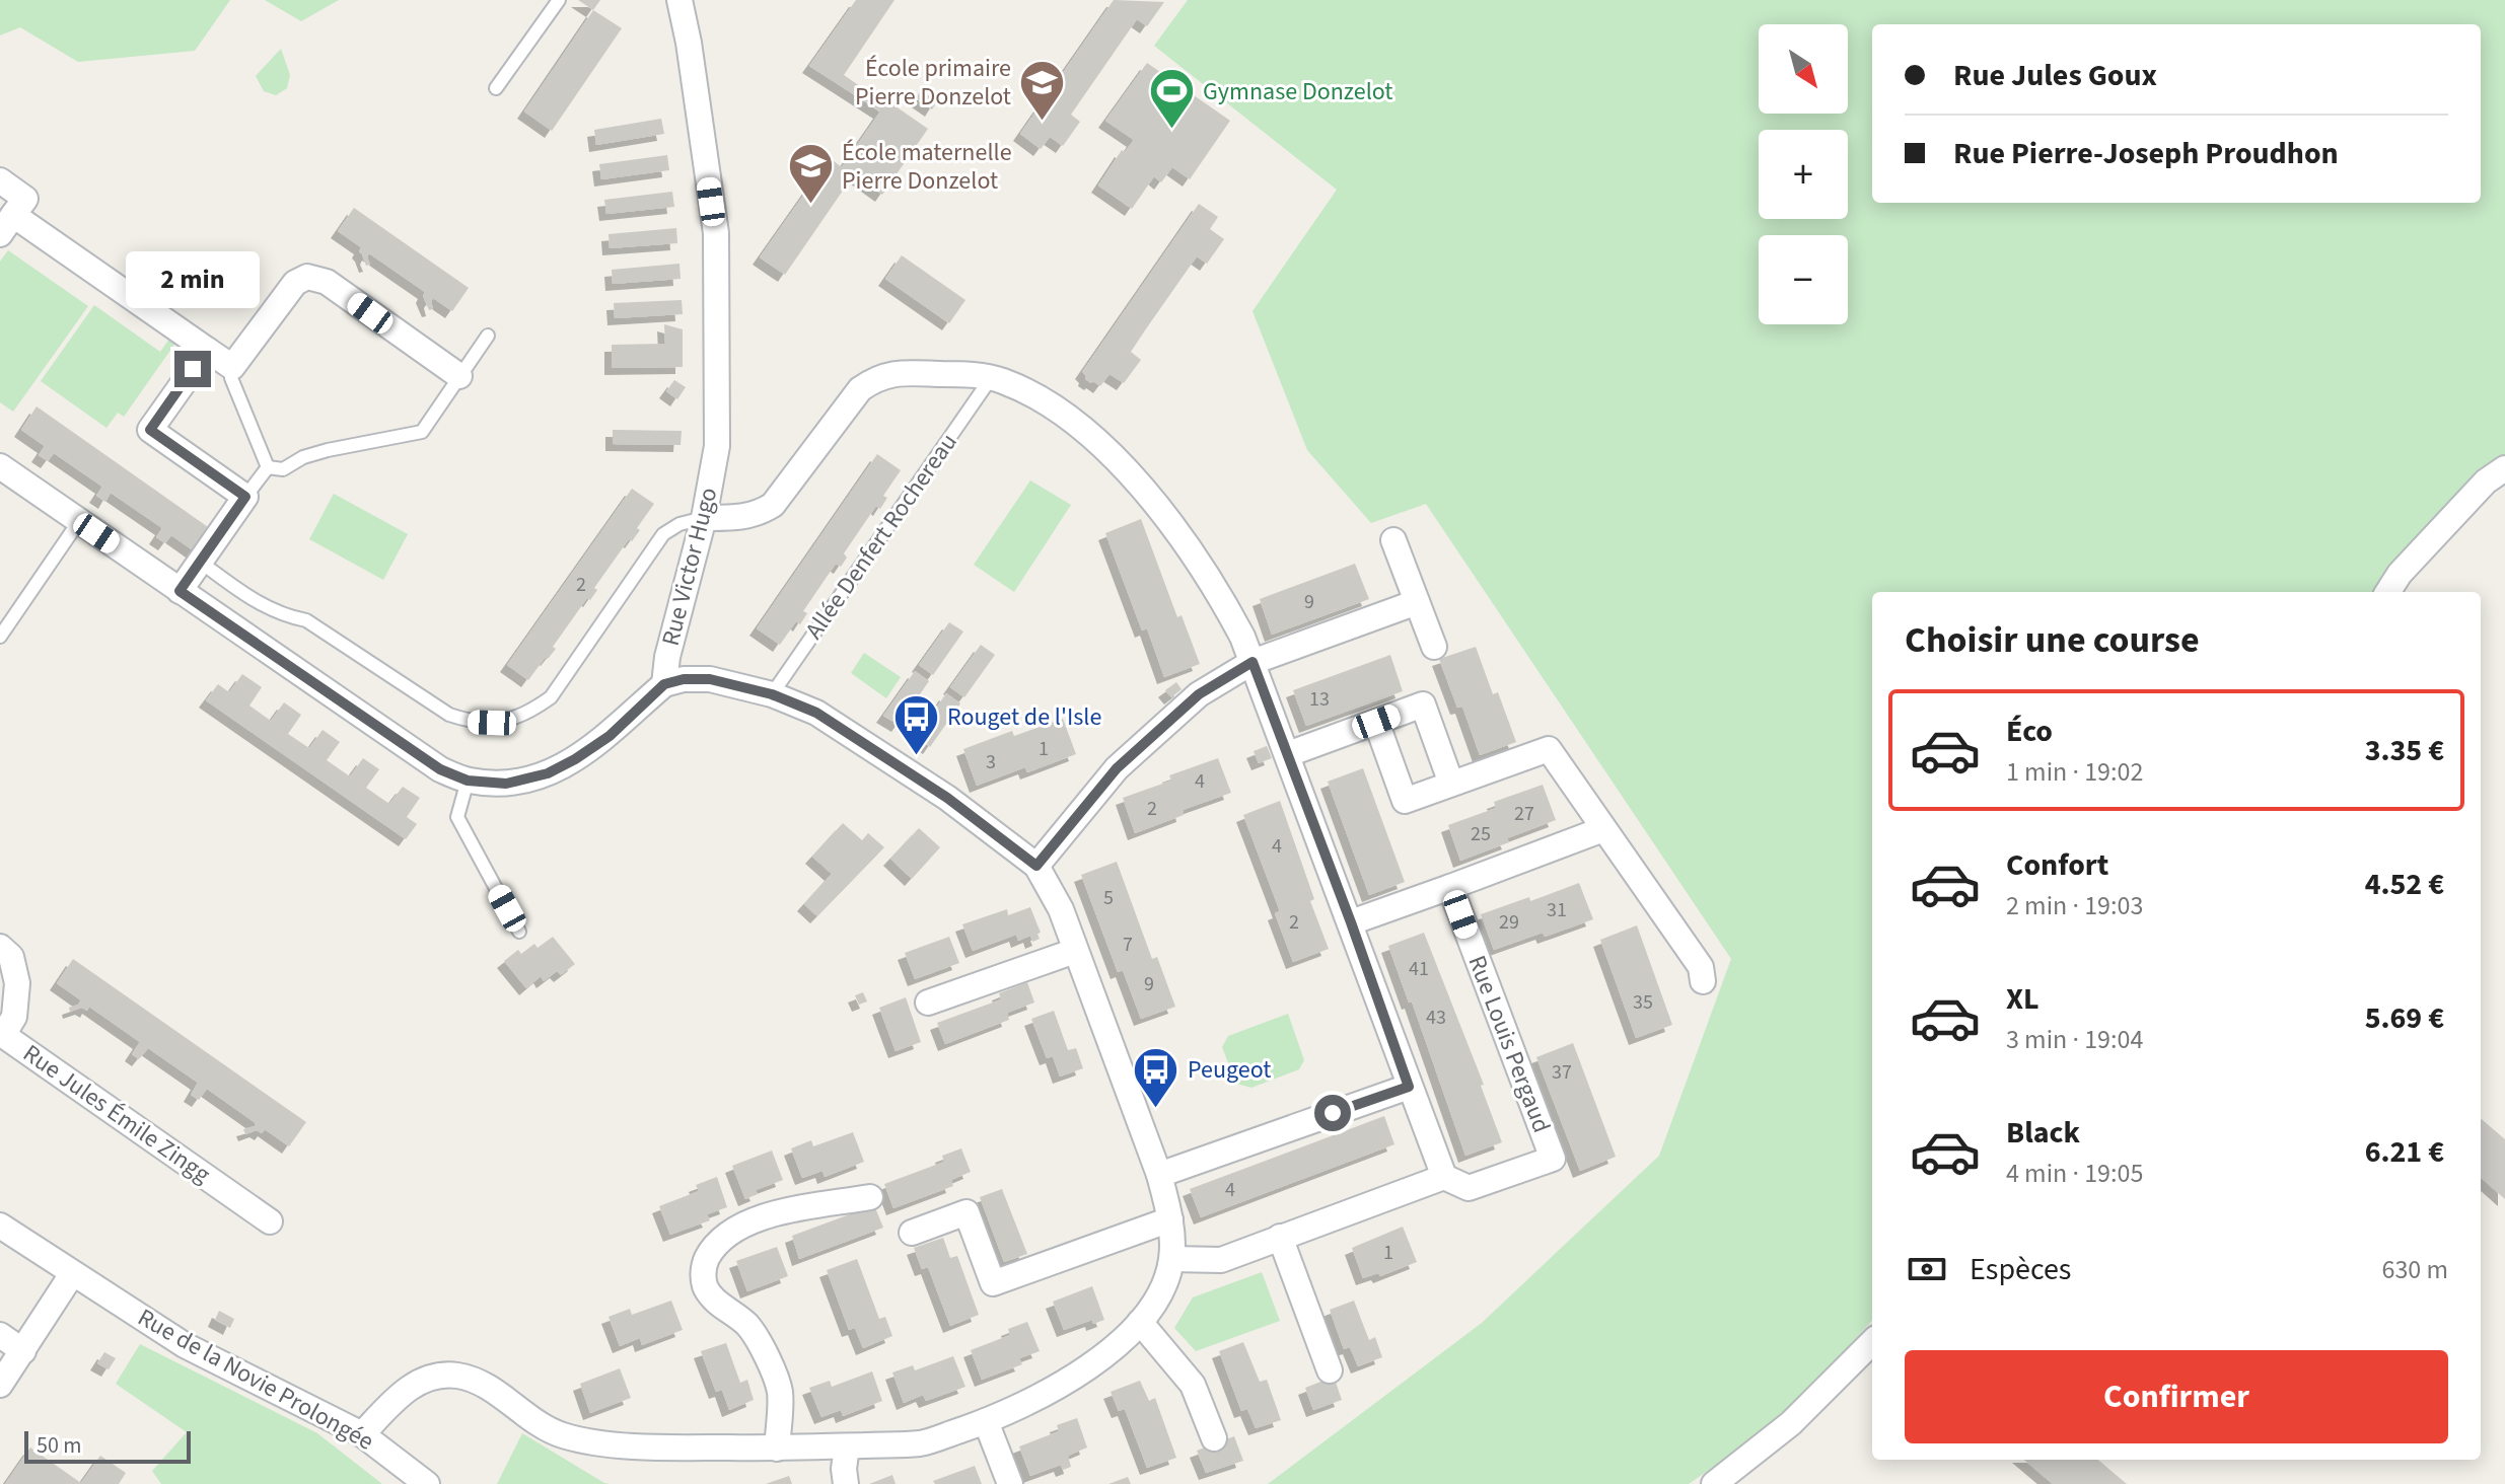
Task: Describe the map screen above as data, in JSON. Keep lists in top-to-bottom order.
{
  "streets": {
    "street": [
      "Rue Victor Hugo",
      "Rue Louis Pergaud",
      "Rue Jules Émile Zingg",
      "Rue de la Novie Prolongée"
    ],
    "lane": ["Allée Denfert Rochereau"]
  },
  "places": {
    "school or university": ["École primaire Pierre Donzelot", "École maternelle Pierre Donzelot"],
    "sports": ["Gymnase Donzelot"],
    "bus stop": ["Rouget de l'Isle", "Peugeot"]
  },
  "house_numbers": [
    "2",
    "9",
    "13",
    "1",
    "3",
    "4",
    "2",
    "27",
    "25",
    "4",
    "5",
    "31",
    "2",
    "29",
    "7",
    "41",
    "9",
    "35",
    "43",
    "37",
    "4",
    "1"
  ],
  "scale_bar": "50 m",
  "north": "bottom right",
  "page": {
    "map_buttons": ["+", "−"],
    "banner": ["Rue Jules Goux", "Rue Pierre-Joseph Proudhon"],
    "bubble": "2 min",
    "heading": "Choisir une course",
    "list": [
      {
        "name": "Éco",
        "note": "1 min · 19:02",
        "value": "3.35 €"
      },
      {
        "name": "Confort",
        "note": "2 min · 19:03",
        "value": "4.52 €"
      },
      {
        "name": "XL",
        "note": "3 min · 19:04",
        "value": "5.69 €"
      },
      {
        "name": "Black",
        "note": "4 min · 19:05",
        "value": "6.21 €"
      }
    ],
    "pay": ["Espèces", "630 m"],
    "buttons": "Confirmer",
    "scale": "50 m"
  }
}
